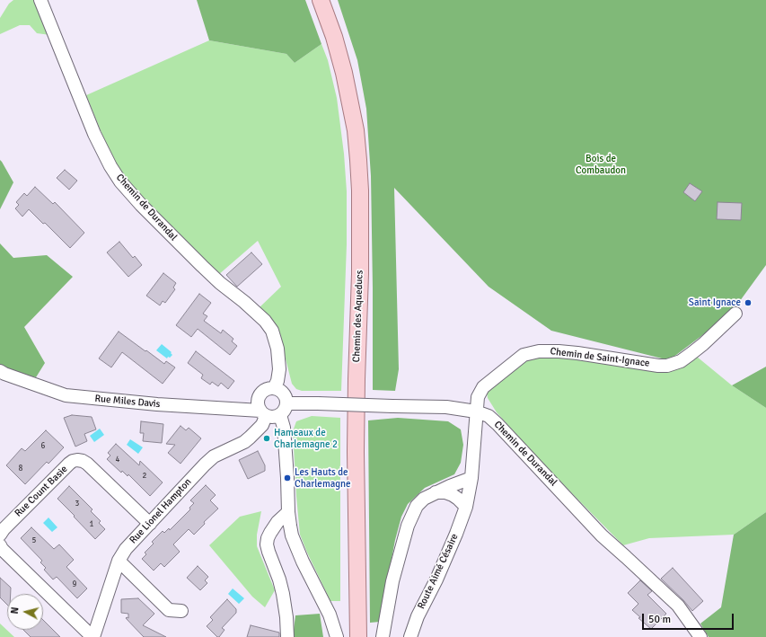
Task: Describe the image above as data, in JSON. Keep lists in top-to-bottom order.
{
  "streets": {
    "main road": ["Chemin des Aqueducs"],
    "street": [
      "Chemin de Durandal",
      "Chemin de Saint-Ignace",
      "Rue Miles Davis",
      "Rue Count Basie",
      "Rue Lionel Hampton",
      "Route Aimé Césaire"
    ]
  },
  "crossings": [
    ["Chemin de Durandal", "Chemin de Saint-Ignace"],
    ["Chemin de Durandal", "Rue Miles Davis"],
    ["Chemin de Durandal", "Rue Lionel Hampton"],
    ["Chemin de Saint-Ignace", "Route Aimé Césaire"],
    ["Rue Miles Davis", "Rue Lionel Hampton"],
    ["Rue Count Basie", "Rue Lionel Hampton"]
  ],
  "parks": ["Bois de Combaudon"],
  "places": ["Saint Ignace", "Hameaux de Charlemagne 2", "Les Hauts de Charlemagne"],
  "house_numbers": [
    "6",
    "4",
    "8",
    "2",
    "3",
    "1",
    "5",
    "9"
  ],
  "scale_bar": "50 m",
  "north": "left"
}
